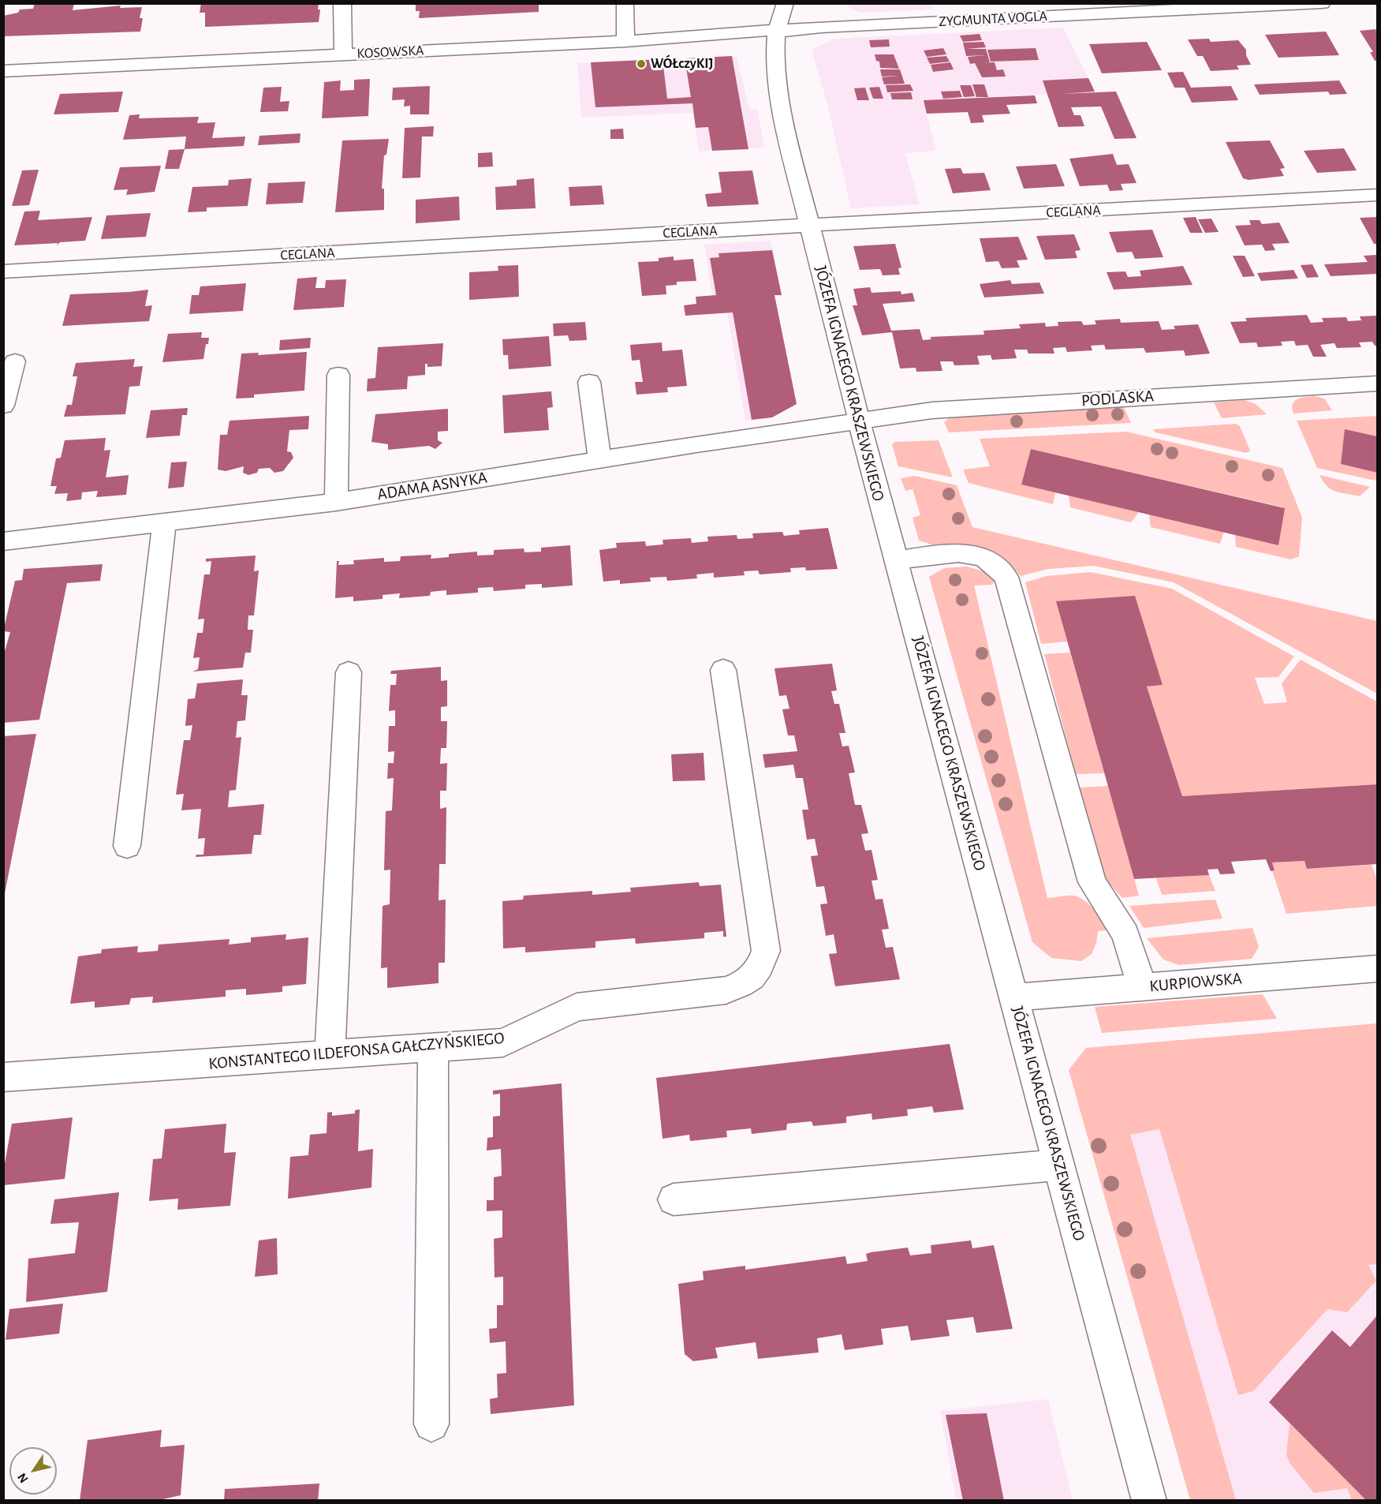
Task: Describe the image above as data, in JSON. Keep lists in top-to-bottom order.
{
  "streets": {
    "street": [
      "ZYGMUNTA VOGLA",
      "KOSOWSKA",
      "CEGLANA",
      "JÓZEFA IGNACEGO KRASZEWSKIEGO",
      "PODLASKA",
      "ADAMA ASNYKA",
      "KURPIOWSKA",
      "KONSTANTEGO ILDEFONSA GAŁCZYŃSKIEGO"
    ]
  },
  "crossings": [
    ["ZYGMUNTA VOGLA", "KOSOWSKA"],
    ["ZYGMUNTA VOGLA", "JÓZEFA IGNACEGO KRASZEWSKIEGO"],
    ["KOSOWSKA", "JÓZEFA IGNACEGO KRASZEWSKIEGO"],
    ["CEGLANA", "JÓZEFA IGNACEGO KRASZEWSKIEGO"],
    ["JÓZEFA IGNACEGO KRASZEWSKIEGO", "PODLASKA"],
    ["JÓZEFA IGNACEGO KRASZEWSKIEGO", "ADAMA ASNYKA"],
    ["JÓZEFA IGNACEGO KRASZEWSKIEGO", "KURPIOWSKA"],
    ["PODLASKA", "ADAMA ASNYKA"]
  ],
  "places": ["WÓŁczyKIJ"],
  "north": "bottom left"
}
